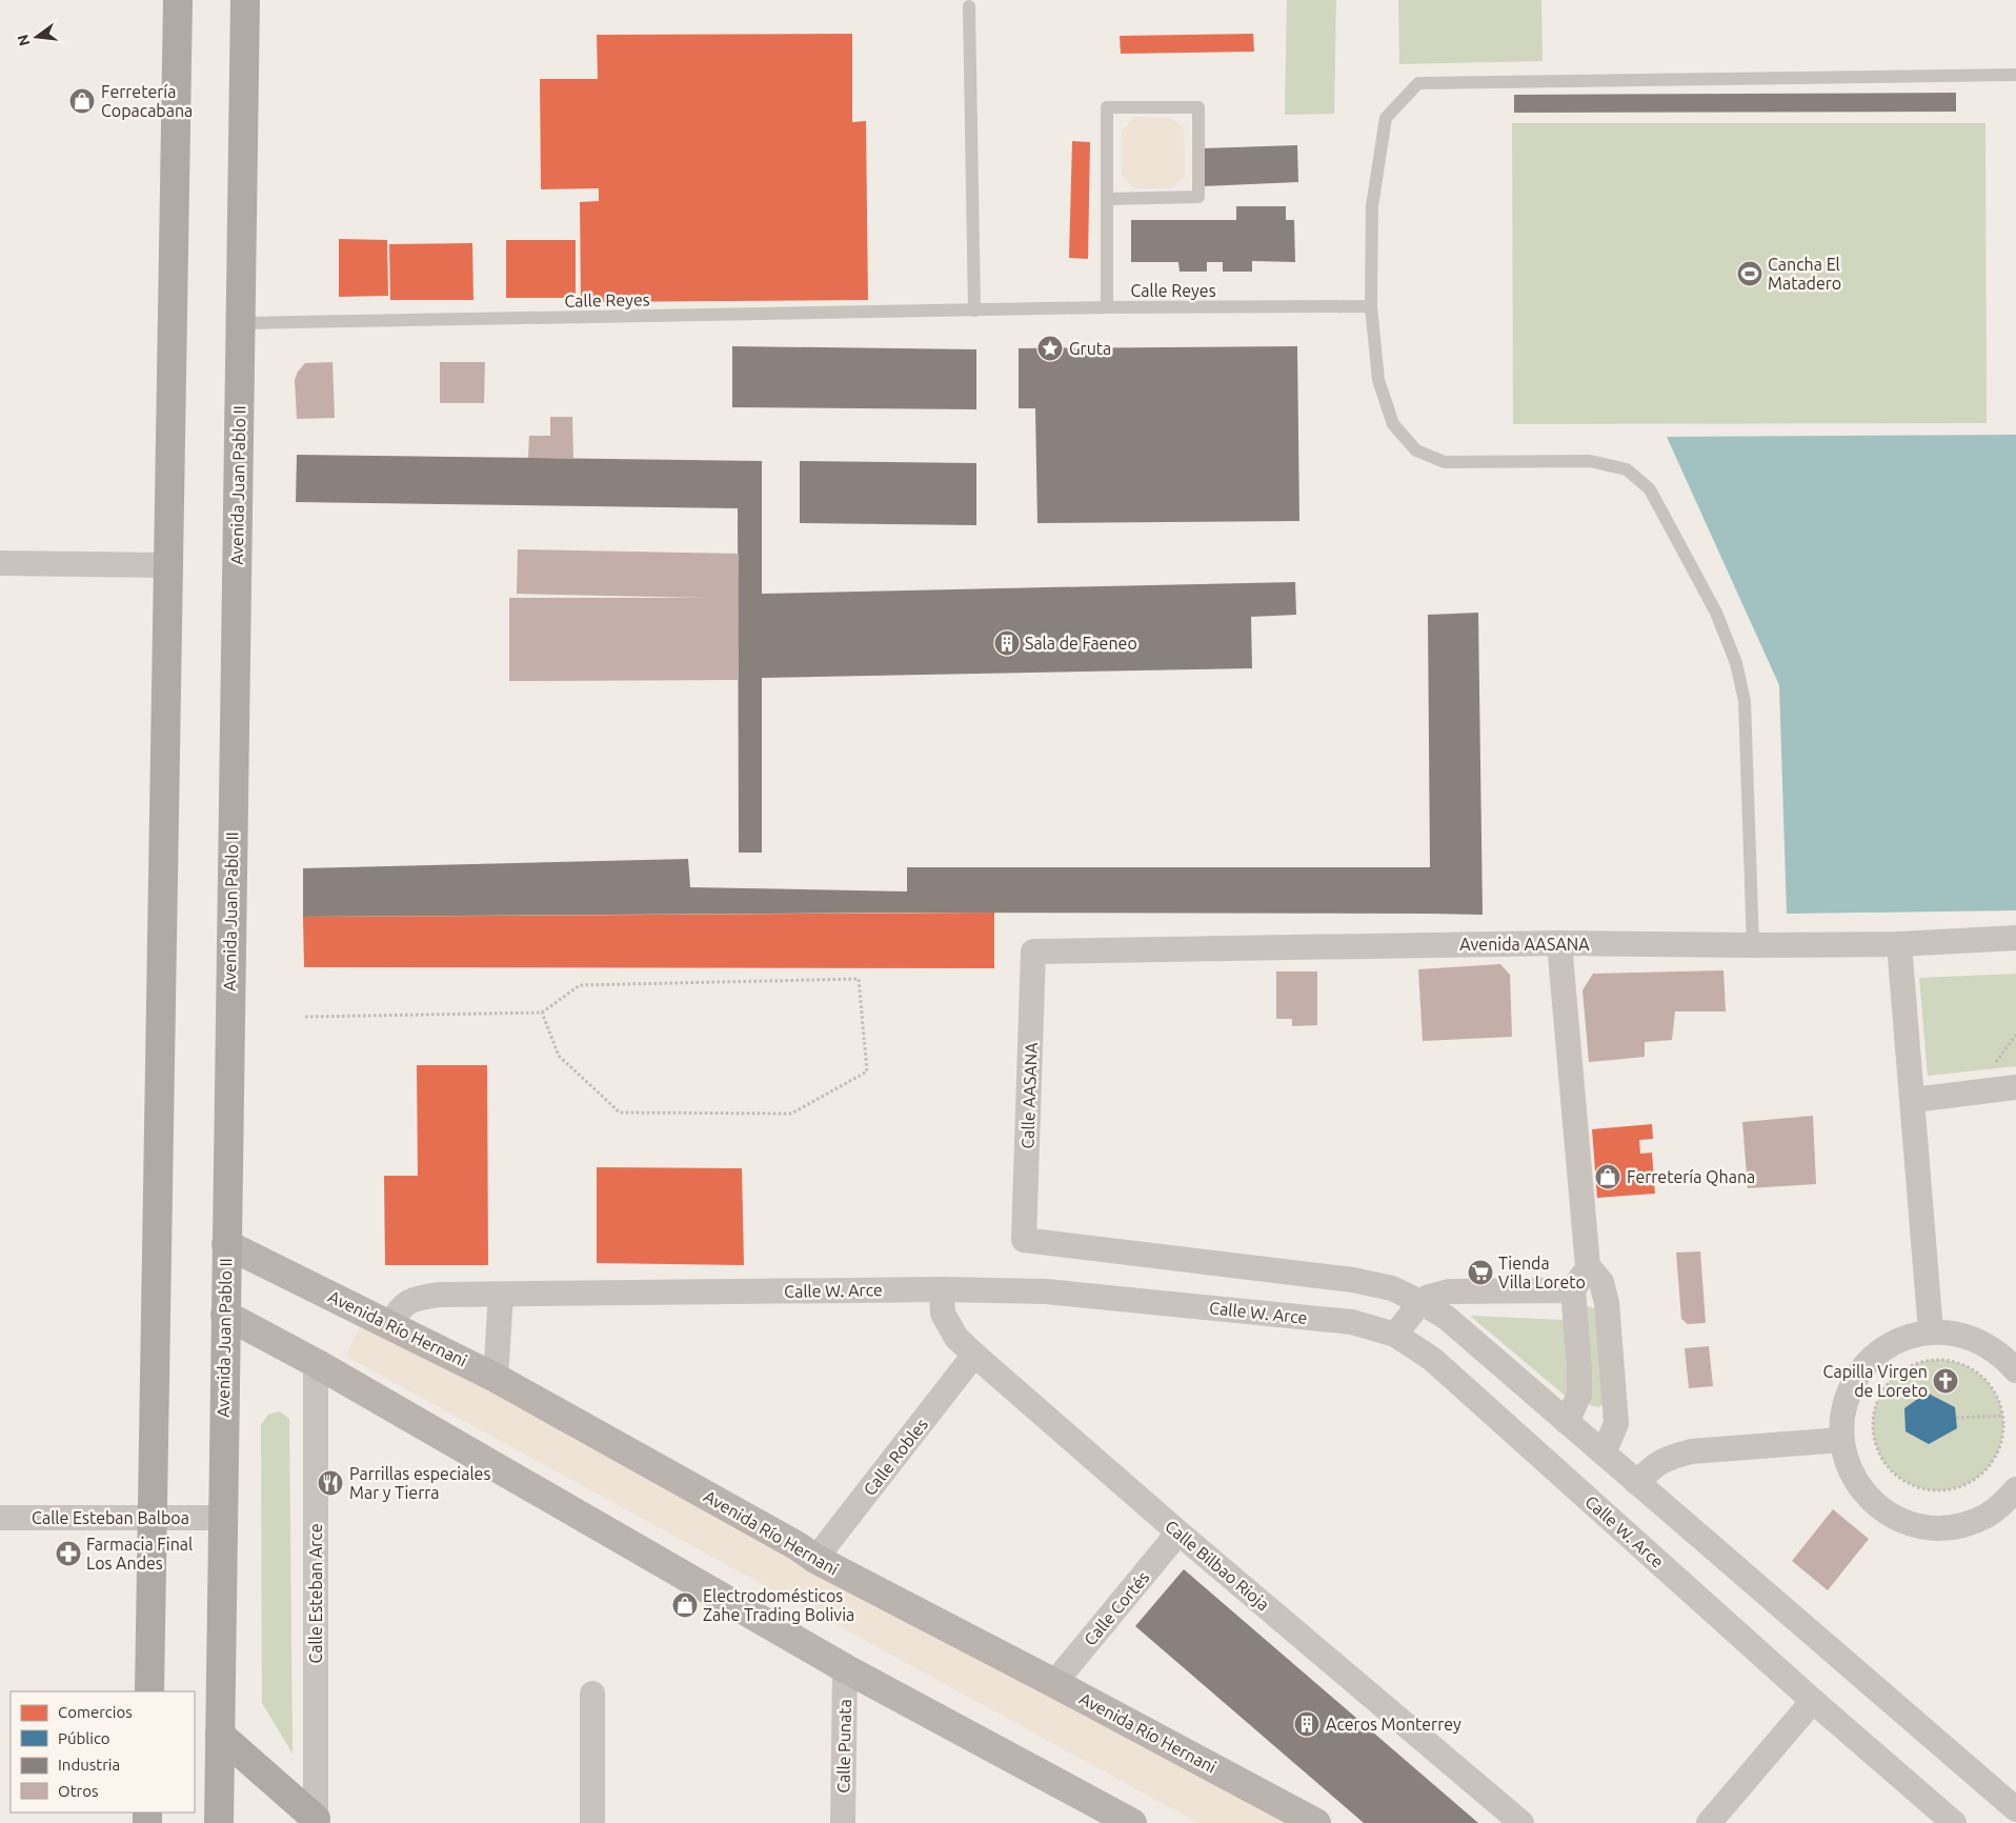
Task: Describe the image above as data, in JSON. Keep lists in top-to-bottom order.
{
  "streets": {
    "highway": ["Avenida Juan Pablo II"],
    "street": [
      "Avenida AASANA",
      "Calle AASANA",
      "Calle W. Arce",
      "Avenida Río Hernani",
      "Calle Robles",
      "Calle Esteban Balboa",
      "Calle Bilbao Rioja",
      "Calle Esteban Arce",
      "Calle Cortés",
      "Calle Punata"
    ],
    "lane": ["Calle Reyes"]
  },
  "crossings": [
    ["Calle Reyes", "Avenida Juan Pablo II"],
    ["Avenida Juan Pablo II", "Avenida Río Hernani"],
    ["Avenida Juan Pablo II", "Calle Esteban Balboa"],
    ["Avenida AASANA", "Calle AASANA"],
    ["Calle W. Arce", "Avenida Río Hernani"],
    ["Calle W. Arce", "Calle Bilbao Rioja"],
    ["Avenida Río Hernani", "Calle Robles"],
    ["Avenida Río Hernani", "Calle Cortés"],
    ["Calle Robles", "Calle Bilbao Rioja"],
    ["Calle Bilbao Rioja", "Calle Cortés"]
  ],
  "places": {
    "shop": ["Ferretería Copacabana", "Ferretería Qhana", "Electrodomésticos Zahe Trading Bolivia"],
    "sports": ["Cancha El Matadero"],
    "place": ["Gruta"],
    "building": ["Sala de Faeneo", "Aceros Monterrey"],
    "supermarket": ["Tienda Villa Loreto"],
    "church": ["Capilla Virgen de Loreto"],
    "restaurant": ["Parrillas especiales Mar y Tierra"],
    "pharmacy": ["Farmacia Final Los Andes"]
  },
  "legend": [
    "Comercios",
    "Público",
    "Industria",
    "Otros"
  ],
  "north": "left"
}
